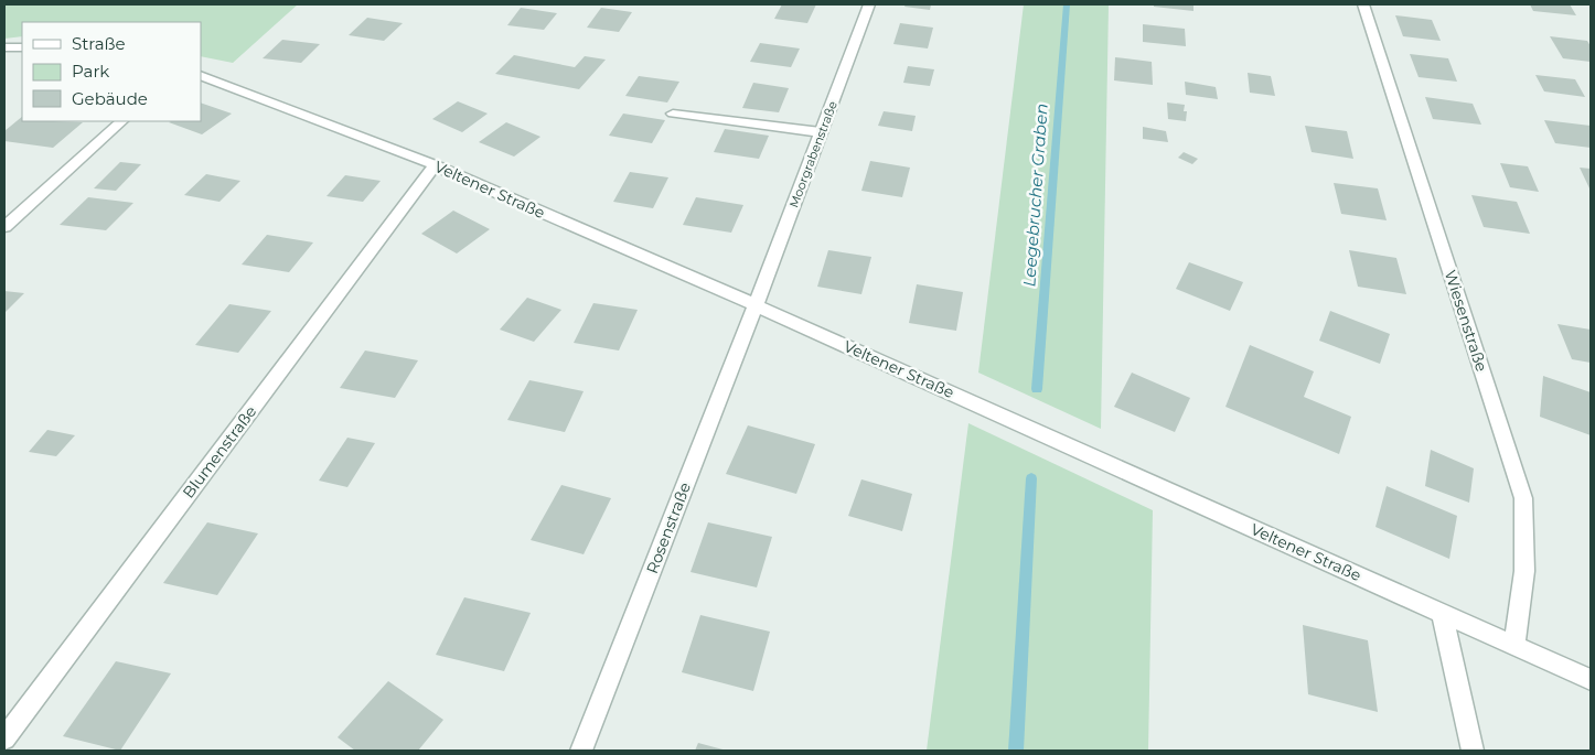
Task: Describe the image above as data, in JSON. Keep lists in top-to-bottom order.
{
  "streets": {
    "street": [
      "Moorgrabenstraße",
      "Veltener Straße",
      "Wiesenstraße",
      "Blumenstraße",
      "Rosenstraße"
    ]
  },
  "crossings": [
    ["Moorgrabenstraße", "Veltener Straße"],
    ["Moorgrabenstraße", "Rosenstraße"],
    ["Veltener Straße", "Wiesenstraße"],
    ["Veltener Straße", "Blumenstraße"],
    ["Veltener Straße", "Rosenstraße"]
  ],
  "water": ["Leegebrucher Graben"],
  "legend": ["Straße", "Park", "Gebäude"]
}
